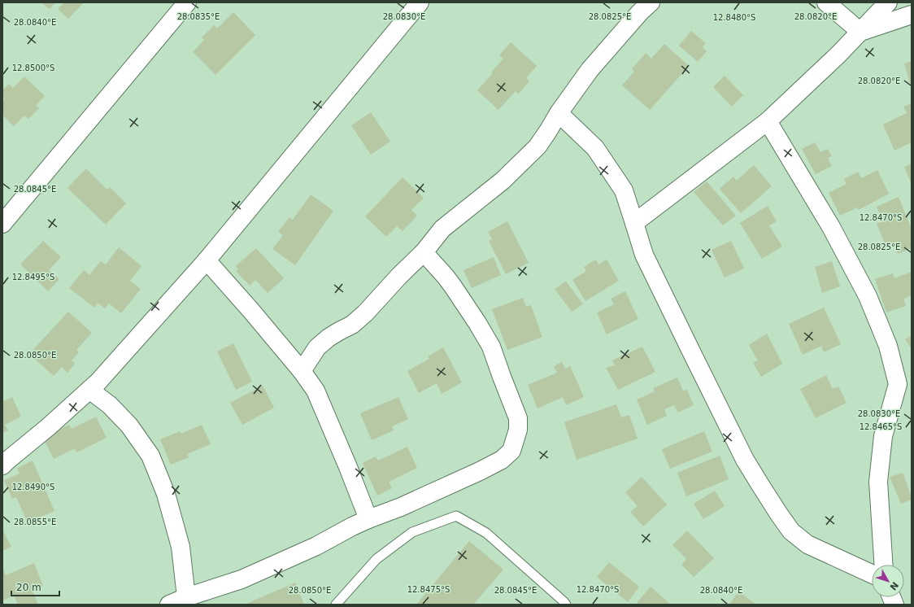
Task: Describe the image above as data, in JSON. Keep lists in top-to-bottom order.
{
  "scale_bar": "20 m",
  "north": "bottom right",
  "coordinates": [
    "28.0835°E",
    "28.0830°E",
    "28.0825°E",
    "28.0820°E",
    "12.8480°S",
    "28.0840°E",
    "12.8500°S",
    "28.0845°E",
    "12.8470°S",
    "12.8495°S",
    "28.0850°E",
    "12.8465°S",
    "12.8490°S",
    "28.0855°E",
    "12.8475°S"
  ]
}
